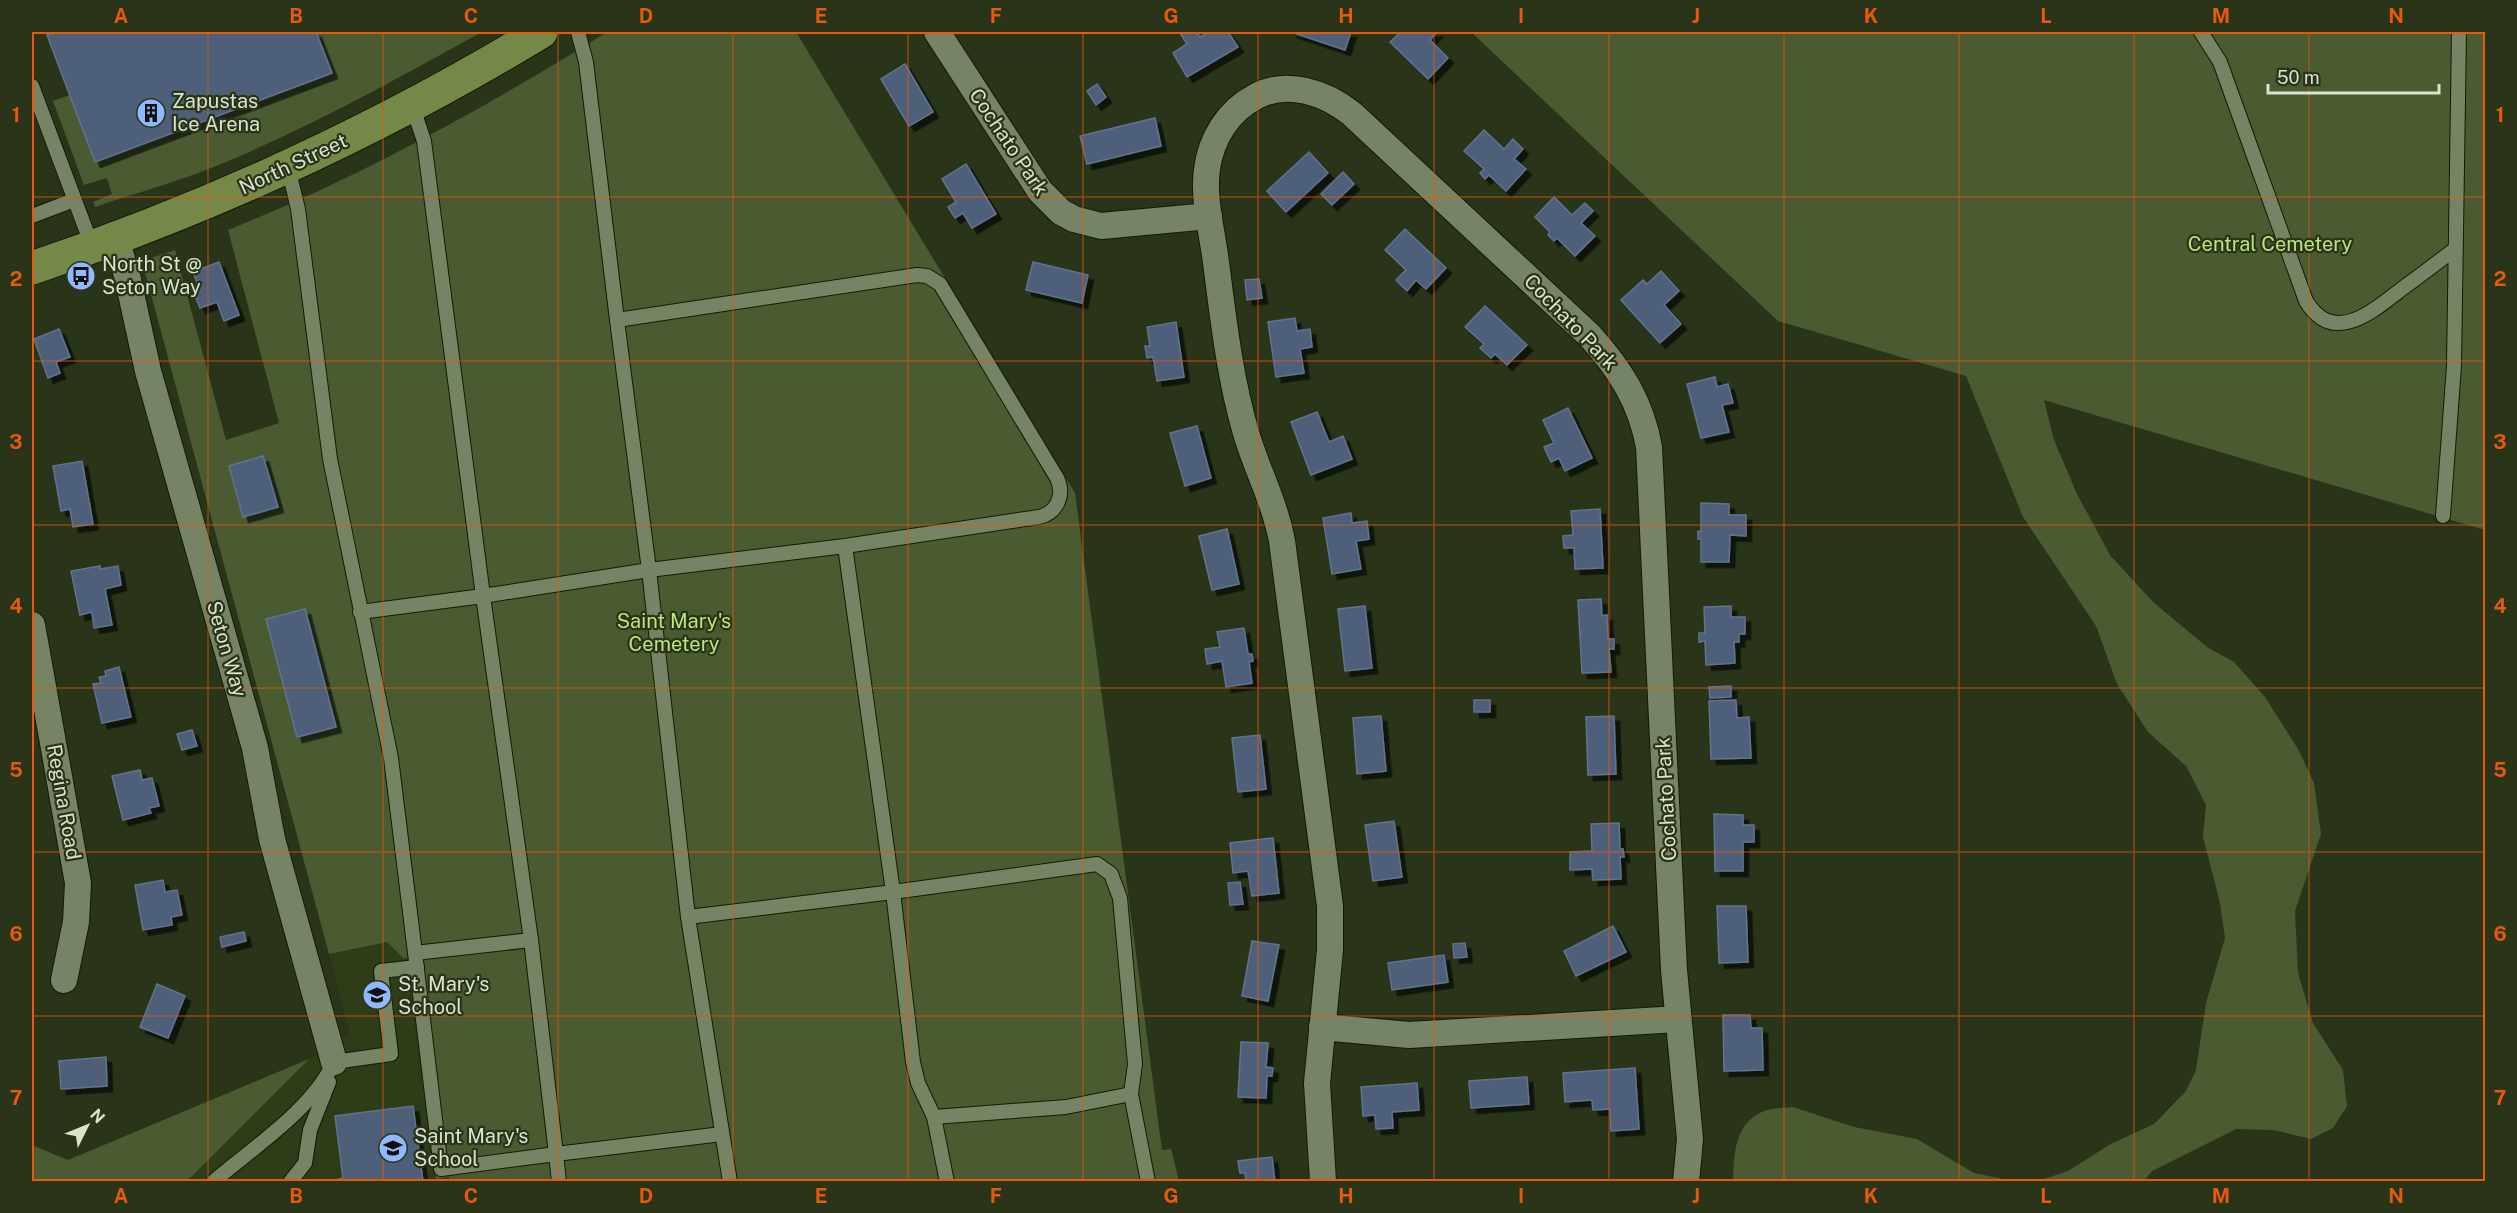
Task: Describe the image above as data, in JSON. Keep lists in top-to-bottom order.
{
  "streets": {
    "main road": ["North Street"],
    "street": ["Cochato Park", "Seton Way", "Regina Road"]
  },
  "crossings": [
    ["North Street", "Seton Way"]
  ],
  "parks": ["Central Cemetery", "Saint Mary's Cemetery"],
  "places": {
    "building": ["Zapustas Ice Arena"],
    "bus stop": ["North St @ Seton Way"],
    "school or university": ["St. Mary's School", "Saint Mary's School"]
  },
  "scale_bar": "50 m",
  "north": "top right",
  "grid": {
    "columns": [
      "A",
      "B",
      "C",
      "D",
      "E",
      "F",
      "G",
      "H",
      "I",
      "J",
      "K",
      "L",
      "M",
      "N"
    ],
    "rows": [
      "1",
      "2",
      "3",
      "4",
      "5",
      "6",
      "7"
    ]
  }
}
